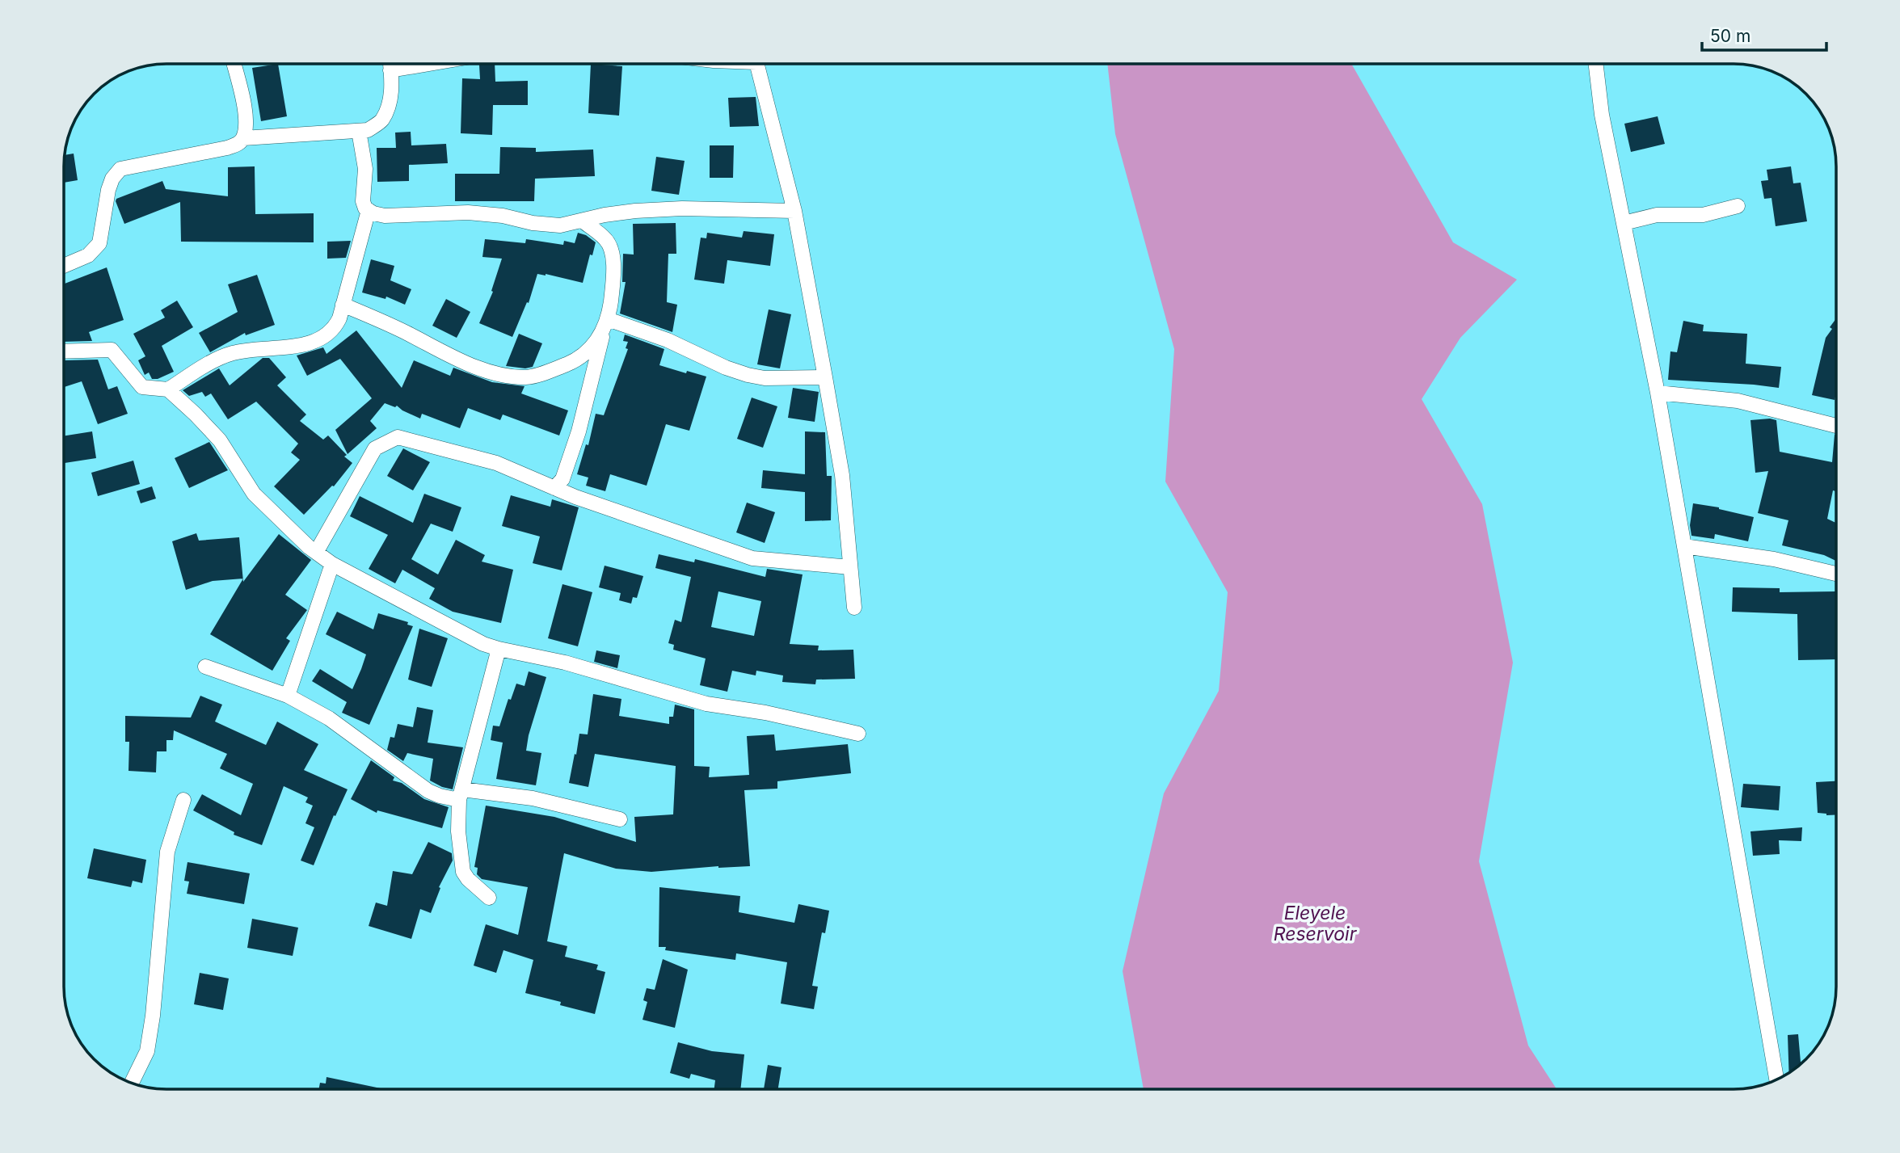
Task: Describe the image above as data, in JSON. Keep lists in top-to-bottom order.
{
  "water": ["Eleyele Reservoir"],
  "scale_bar": "50 m"
}
